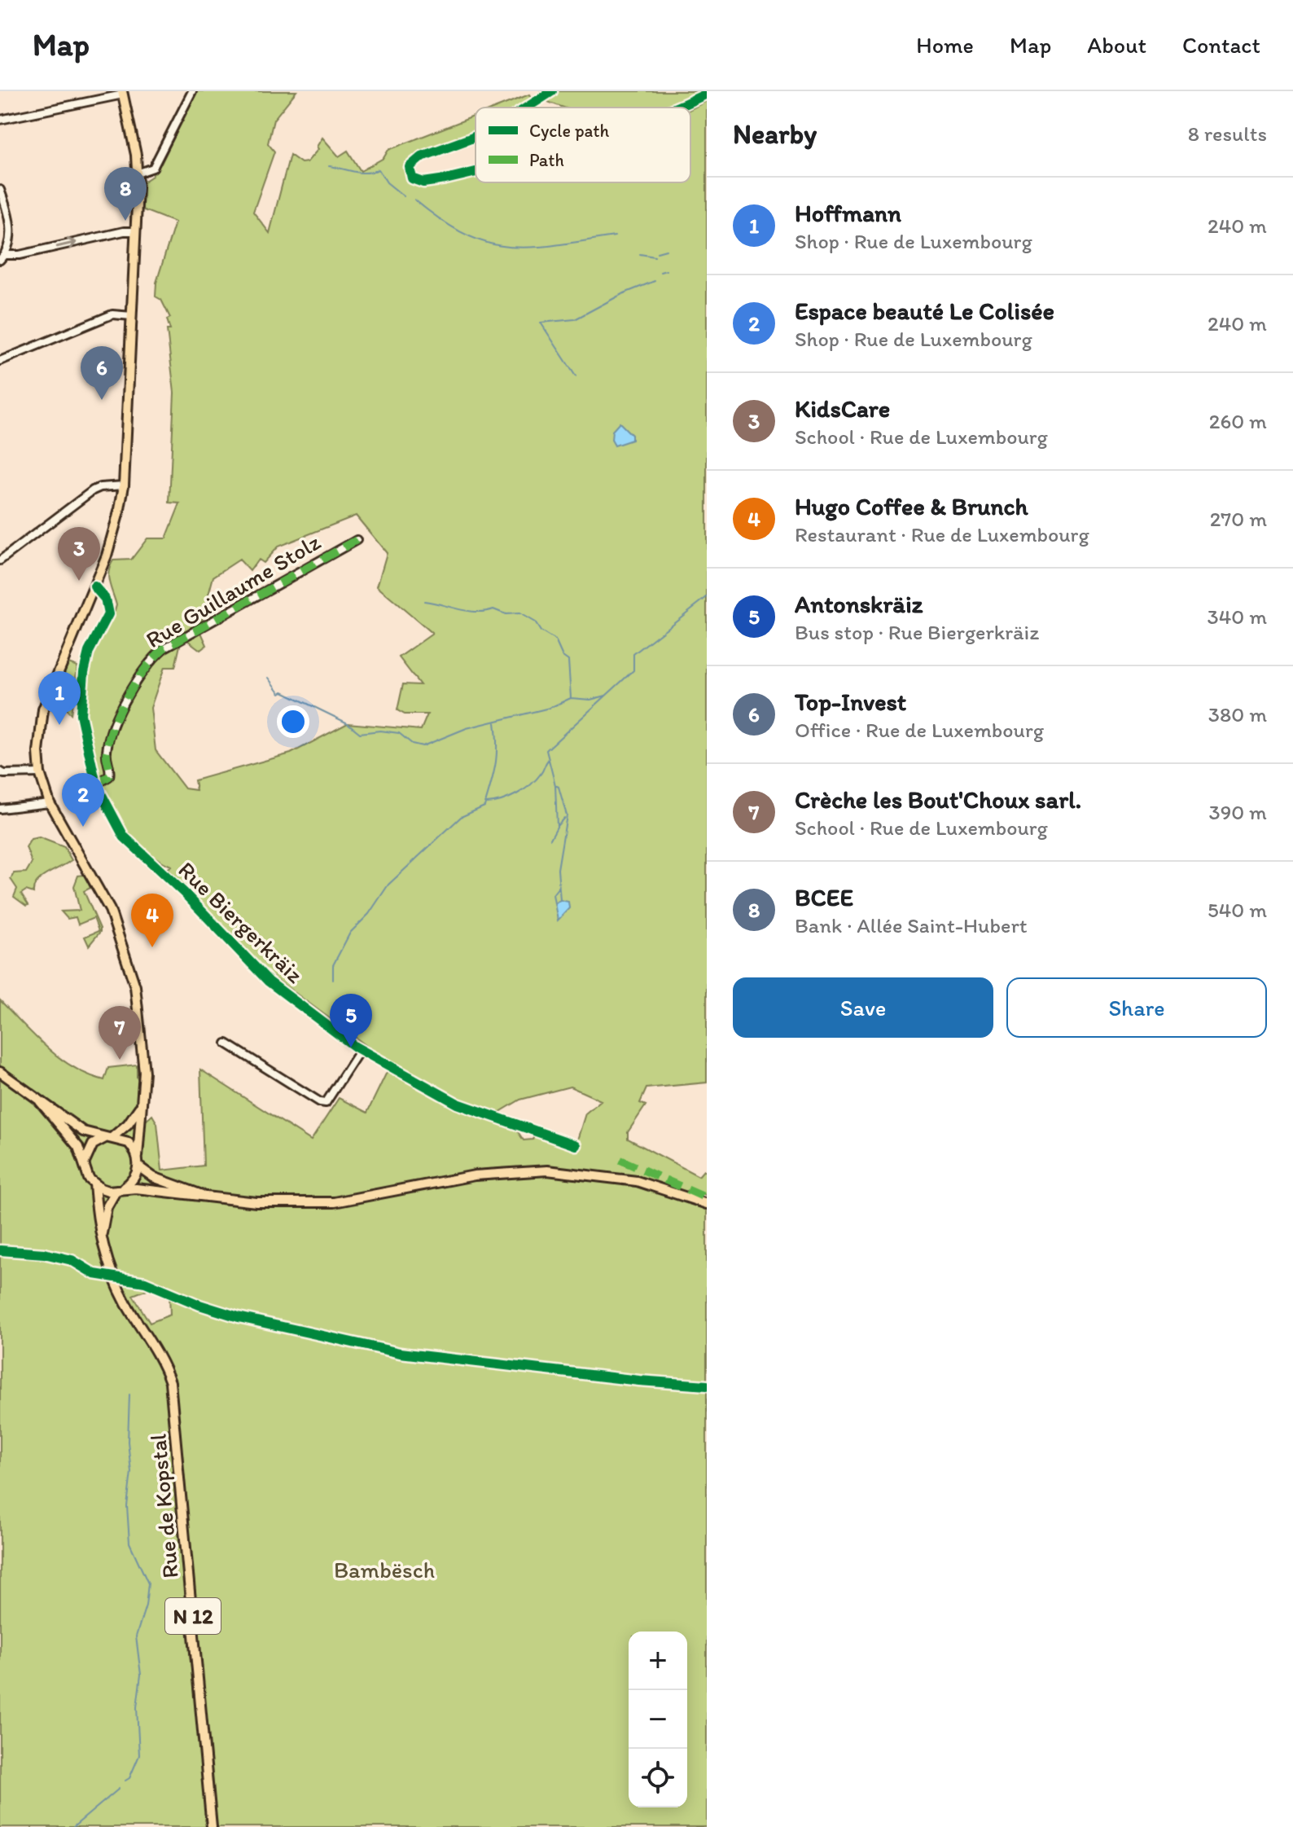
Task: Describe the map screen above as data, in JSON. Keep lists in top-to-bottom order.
{
  "streets": {
    "main road": ["Rue de Kopstal", "N 12"],
    "street": ["Rue Guillaume Stolz", "Rue Biergerkräiz"]
  },
  "crossings": [
    ["Rue Guillaume Stolz", "Rue Biergerkräiz"]
  ],
  "parks": ["Bambësch"],
  "legend": ["Cycle path", "Path"],
  "page": {
    "header": "Map",
    "nav": [
      "Home",
      "Map",
      "About",
      "Contact"
    ],
    "heading": ["Nearby", "8 results"],
    "pins": [
      "8",
      "6",
      "3",
      "1",
      "2",
      "4",
      "5",
      "7"
    ],
    "list": [
      {
        "mark": "1",
        "name": "Hoffmann",
        "note": "Shop · Rue de Luxembourg",
        "value": "240 m"
      },
      {
        "mark": "2",
        "name": "Espace beauté Le Colisée",
        "note": "Shop · Rue de Luxembourg",
        "value": "240 m"
      },
      {
        "mark": "3",
        "name": "KidsCare",
        "note": "School · Rue de Luxembourg",
        "value": "260 m"
      },
      {
        "mark": "4",
        "name": "Hugo Coffee & Brunch",
        "note": "Restaurant · Rue de Luxembourg",
        "value": "270 m"
      },
      {
        "mark": "5",
        "name": "Antonskräiz",
        "note": "Bus stop · Rue Biergerkräiz",
        "value": "340 m"
      },
      {
        "mark": "6",
        "name": "Top-Invest",
        "note": "Office · Rue de Luxembourg",
        "value": "380 m"
      },
      {
        "mark": "7",
        "name": "Crèche les Bout'Choux sarl.",
        "note": "School · Rue de Luxembourg",
        "value": "390 m"
      },
      {
        "mark": "8",
        "name": "BCEE",
        "note": "Bank · Allée Saint-Hubert",
        "value": "540 m"
      }
    ],
    "buttons": ["Save", "Share"],
    "map_buttons": ["+", "−"]
  }
}
